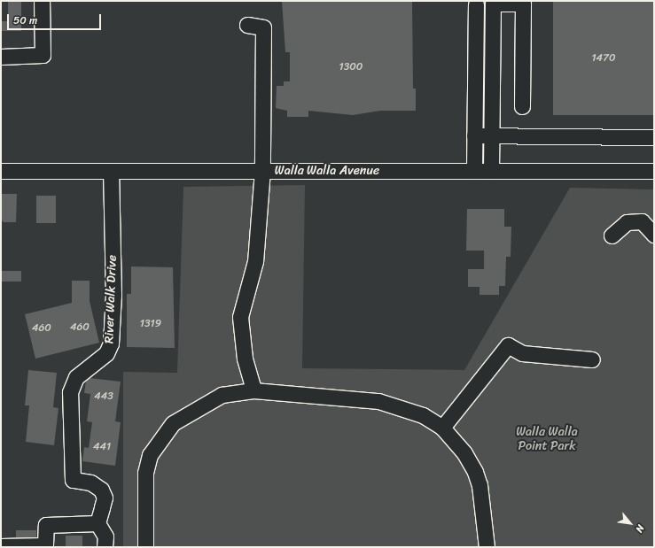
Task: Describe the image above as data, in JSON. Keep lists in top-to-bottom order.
{
  "streets": {
    "street": ["Walla Walla Avenue", "River Walk Drive"]
  },
  "crossings": [
    ["Walla Walla Avenue", "River Walk Drive"]
  ],
  "parks": ["Walla Walla Point Park"],
  "house_numbers": [
    "1470",
    "1300",
    "1319",
    "460",
    "460",
    "443",
    "441"
  ],
  "scale_bar": "50 m",
  "north": "bottom right"
}
